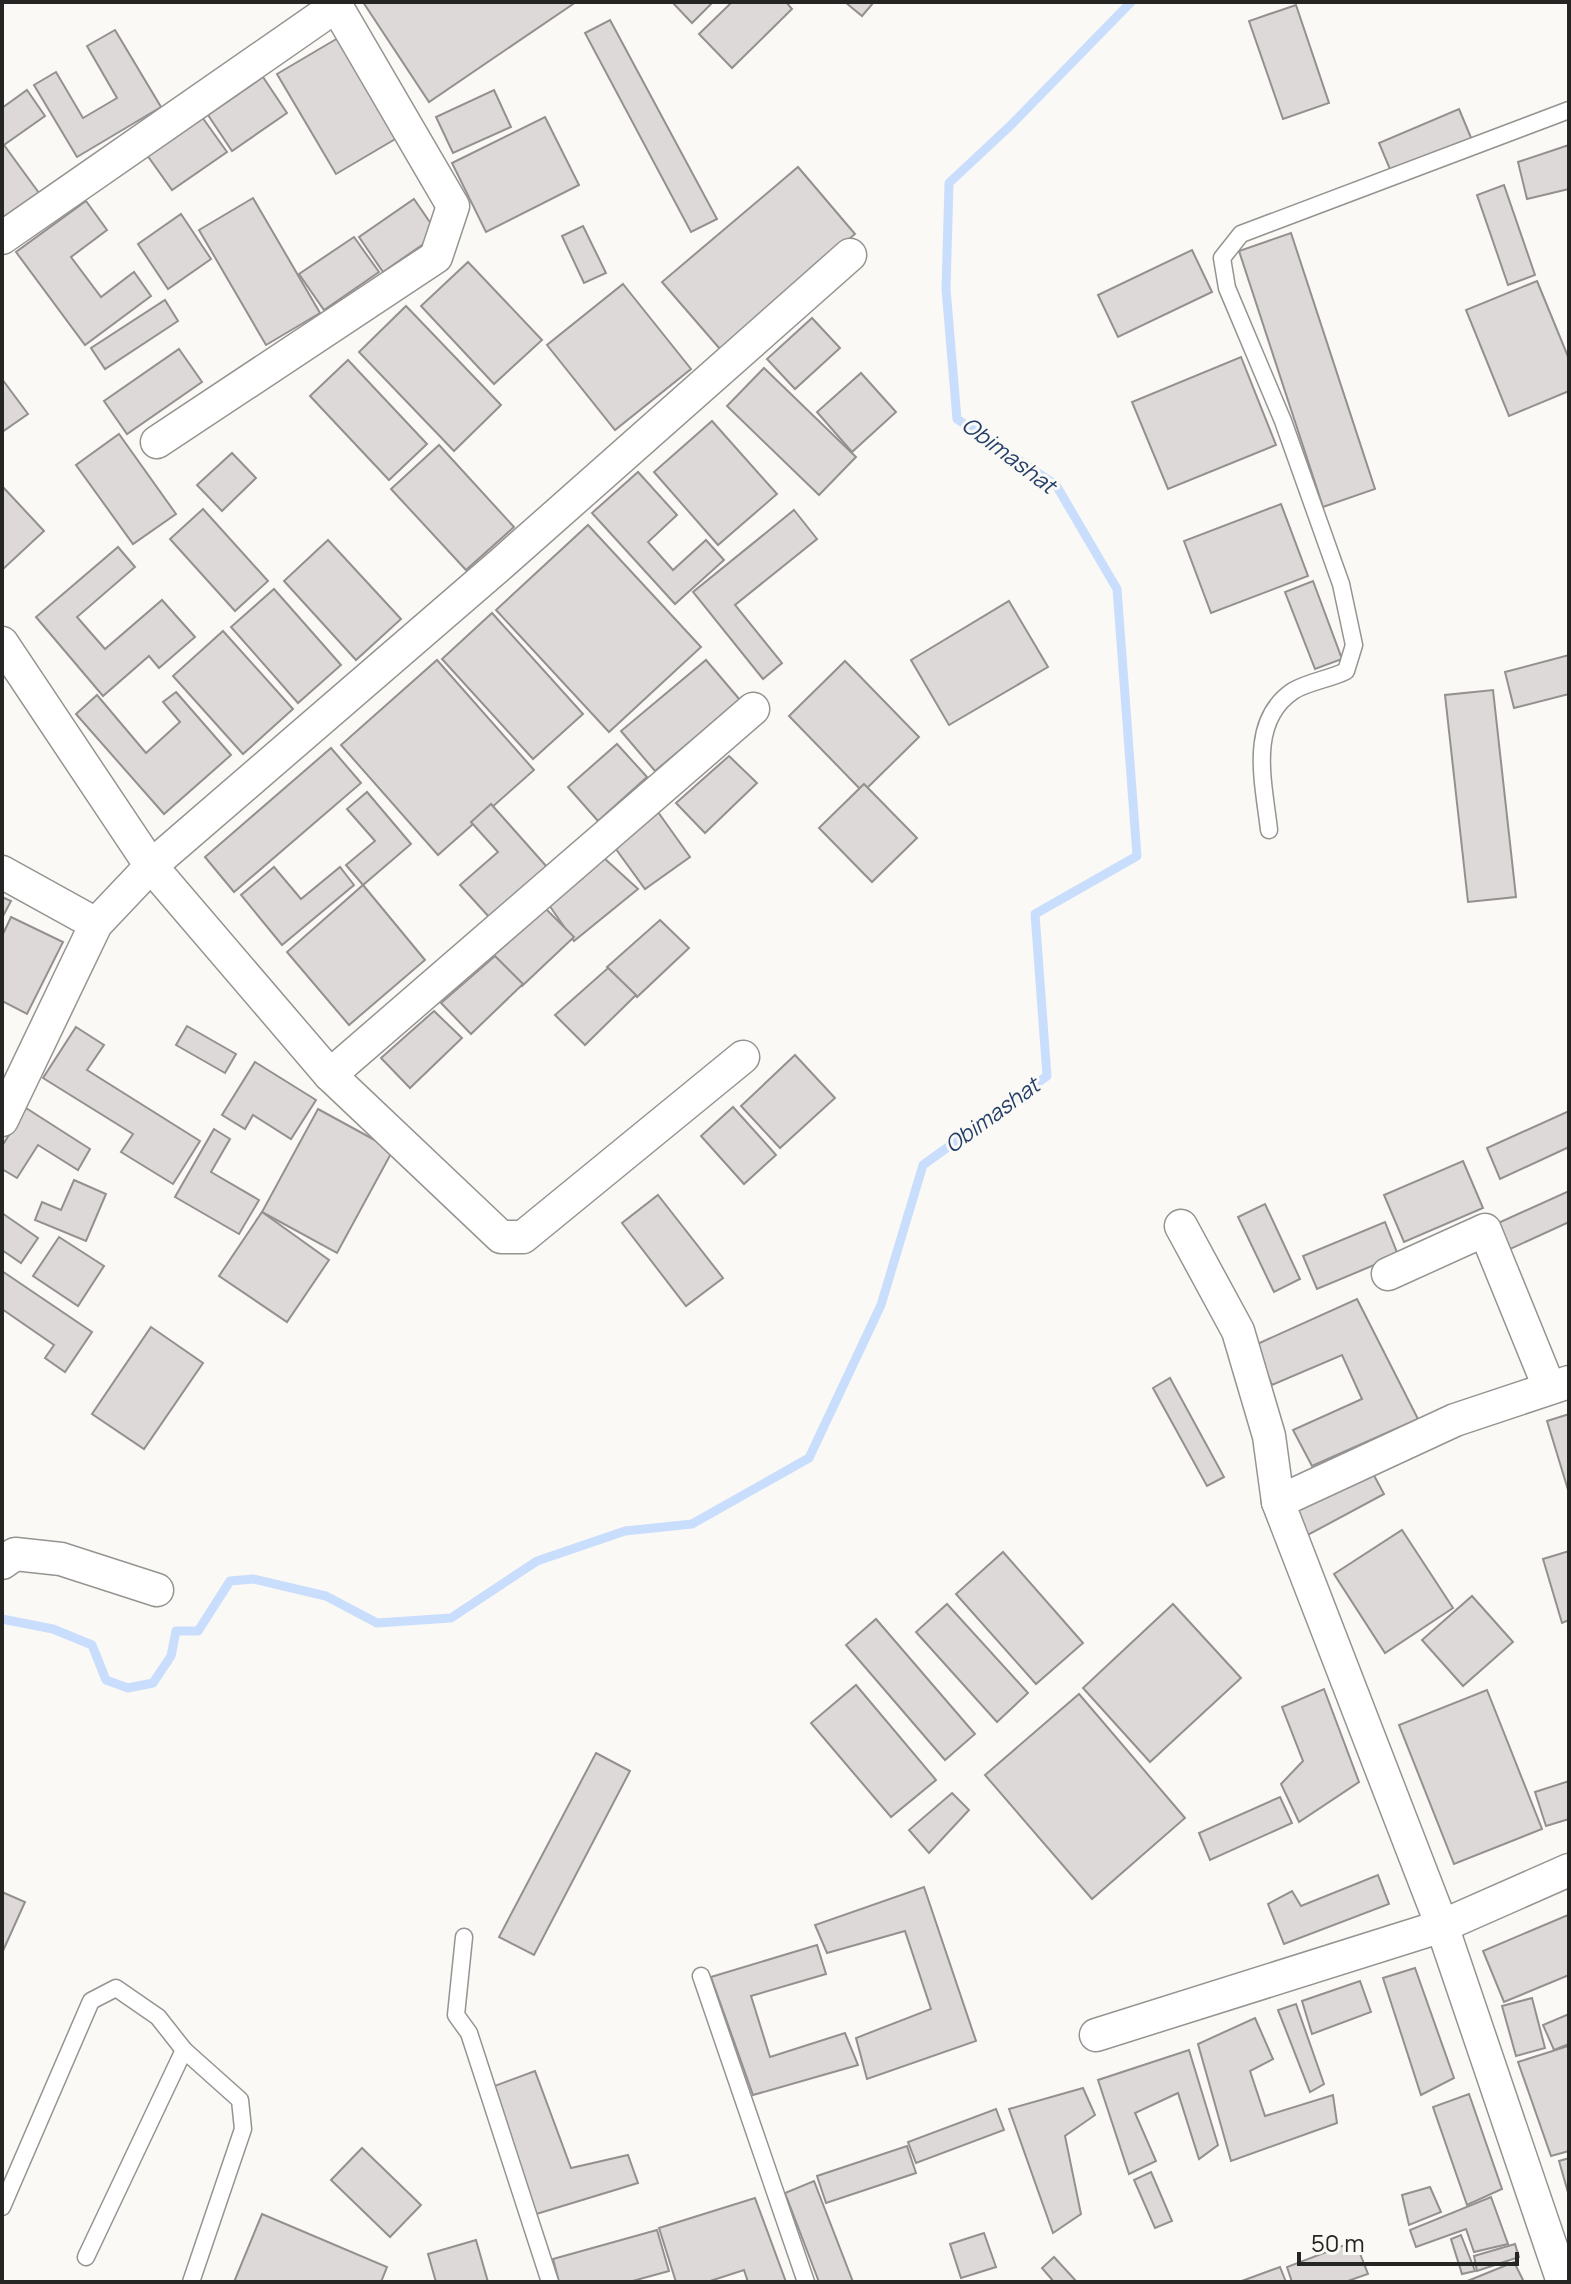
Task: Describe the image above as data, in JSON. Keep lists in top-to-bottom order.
{
  "water": ["Obimashat"],
  "scale_bar": "50 m"
}
